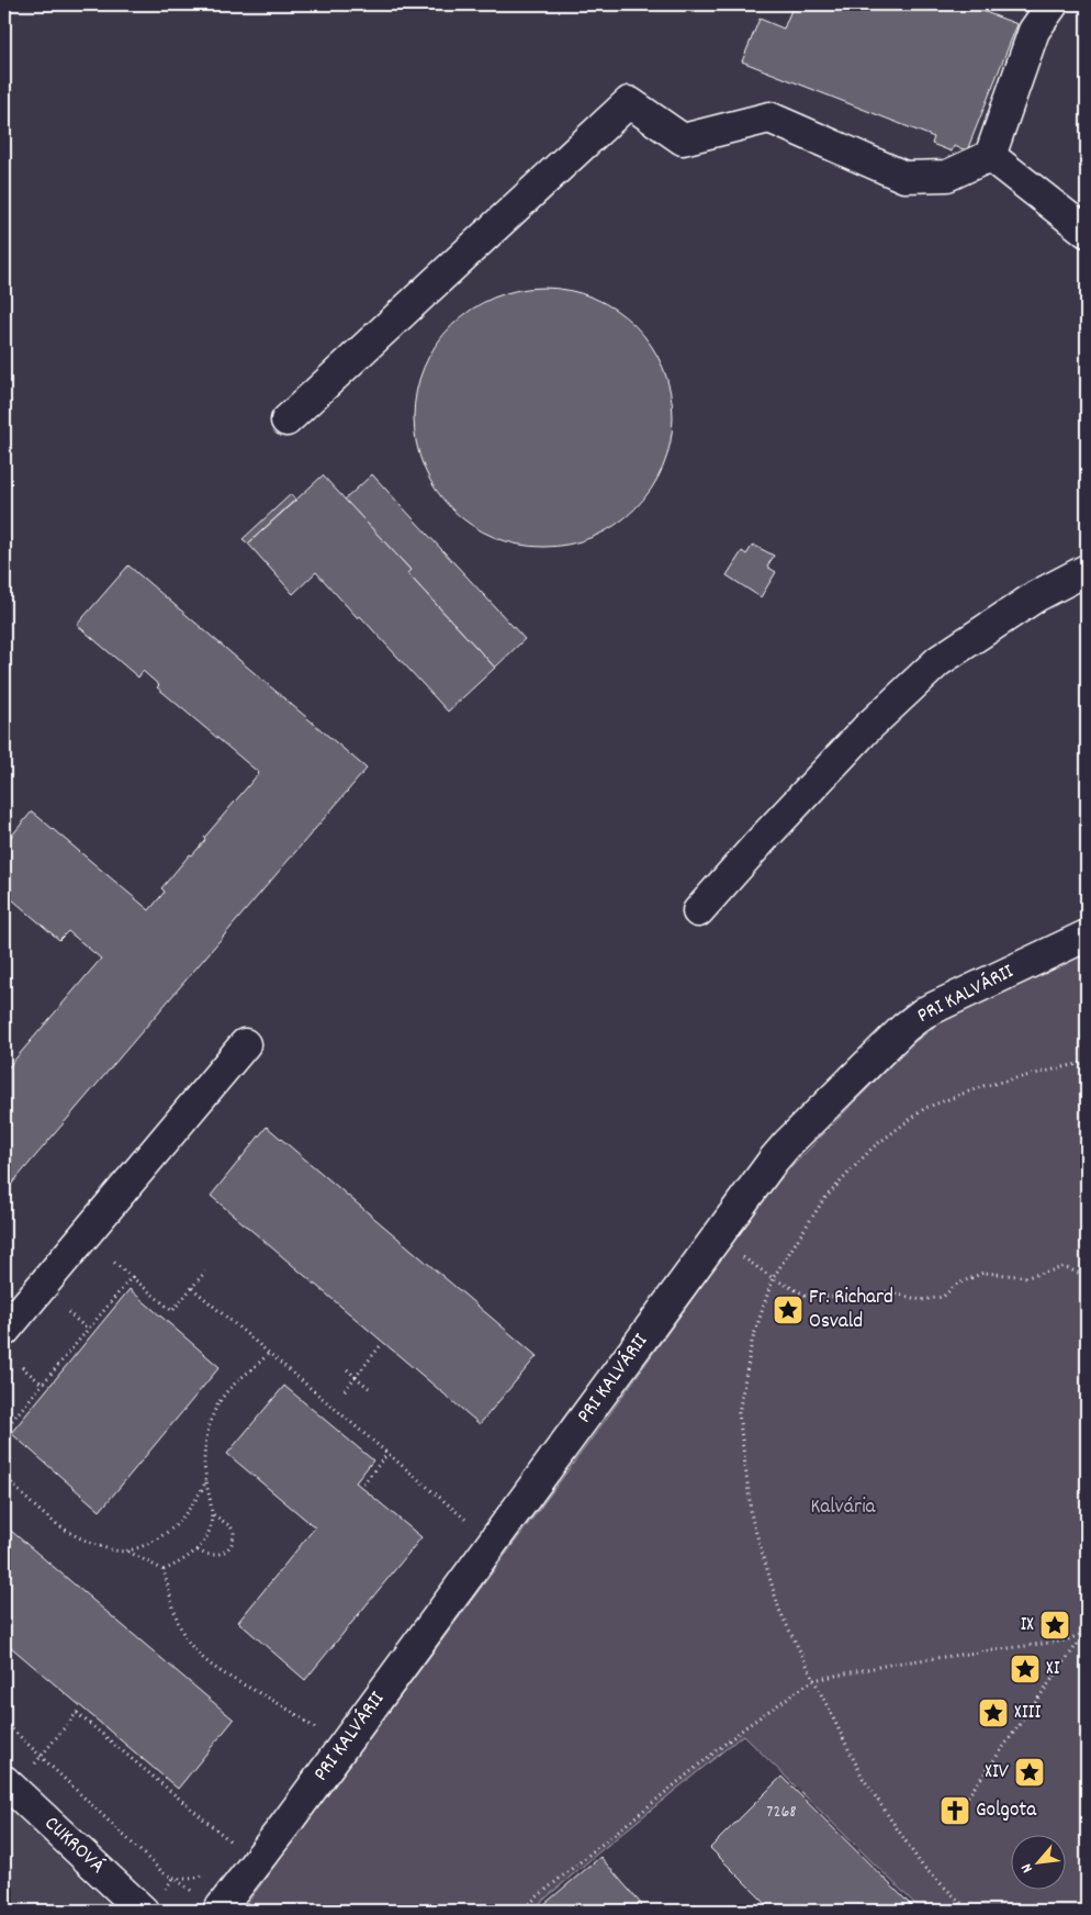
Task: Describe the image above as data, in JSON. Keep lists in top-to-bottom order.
{
  "streets": {
    "street": ["PRI KALVÁRII", "CUKROVÁ"]
  },
  "parks": ["Kalvária"],
  "places": {
    "place": [
      "Fr. Richard Osvald",
      "IX",
      "XI",
      "XIII",
      "XIV"
    ],
    "church": ["Golgota"]
  },
  "house_numbers": ["7268"],
  "north": "bottom left"
}
